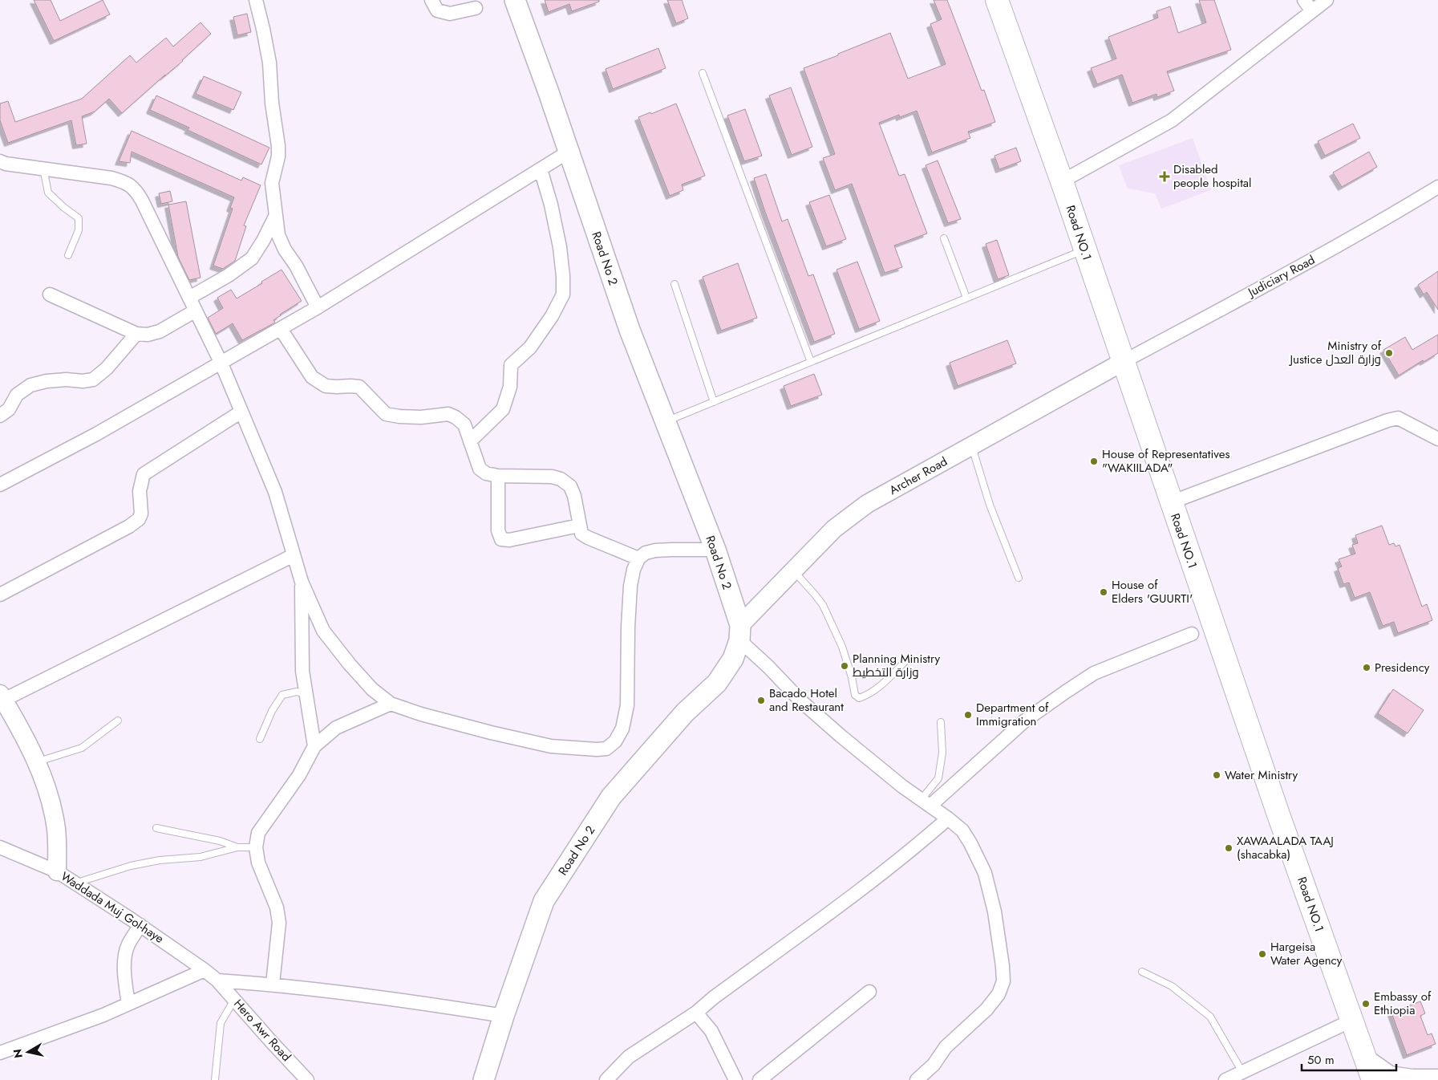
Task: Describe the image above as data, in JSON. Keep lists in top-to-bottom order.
{
  "streets": {
    "highway": ["Road NO.1"],
    "main road": ["Road No 2", "Archer Road"],
    "street": ["Judiciary Road", "Waddada Muj Gol-haye", "Hero Awr Road"]
  },
  "crossings": [
    ["Road NO.1", "Judiciary Road"],
    ["Road NO.1", "Archer Road"],
    ["Road No 2", "Archer Road"],
    ["Judiciary Road", "Archer Road"],
    ["Waddada Muj Gol-haye", "Hero Awr Road"]
  ],
  "places": {
    "health": ["Disabled people hospital"],
    "other": [
      "Ministry of Justice وزارة العدل",
      "House of Representatives \"WAKIILADA\"",
      "House of Elders 'GUURTI'",
      "Planning Ministry وزارة التخطيط",
      "Presidency",
      "Bacado Hotel and Restaurant",
      "Department of Immigration",
      "Water Ministry",
      "XAWAALADA TAAJ (shacabka)",
      "Hargeisa Water Agency",
      "Embassy of Ethiopia"
    ]
  },
  "scale_bar": "50 m",
  "north": "left"
}
